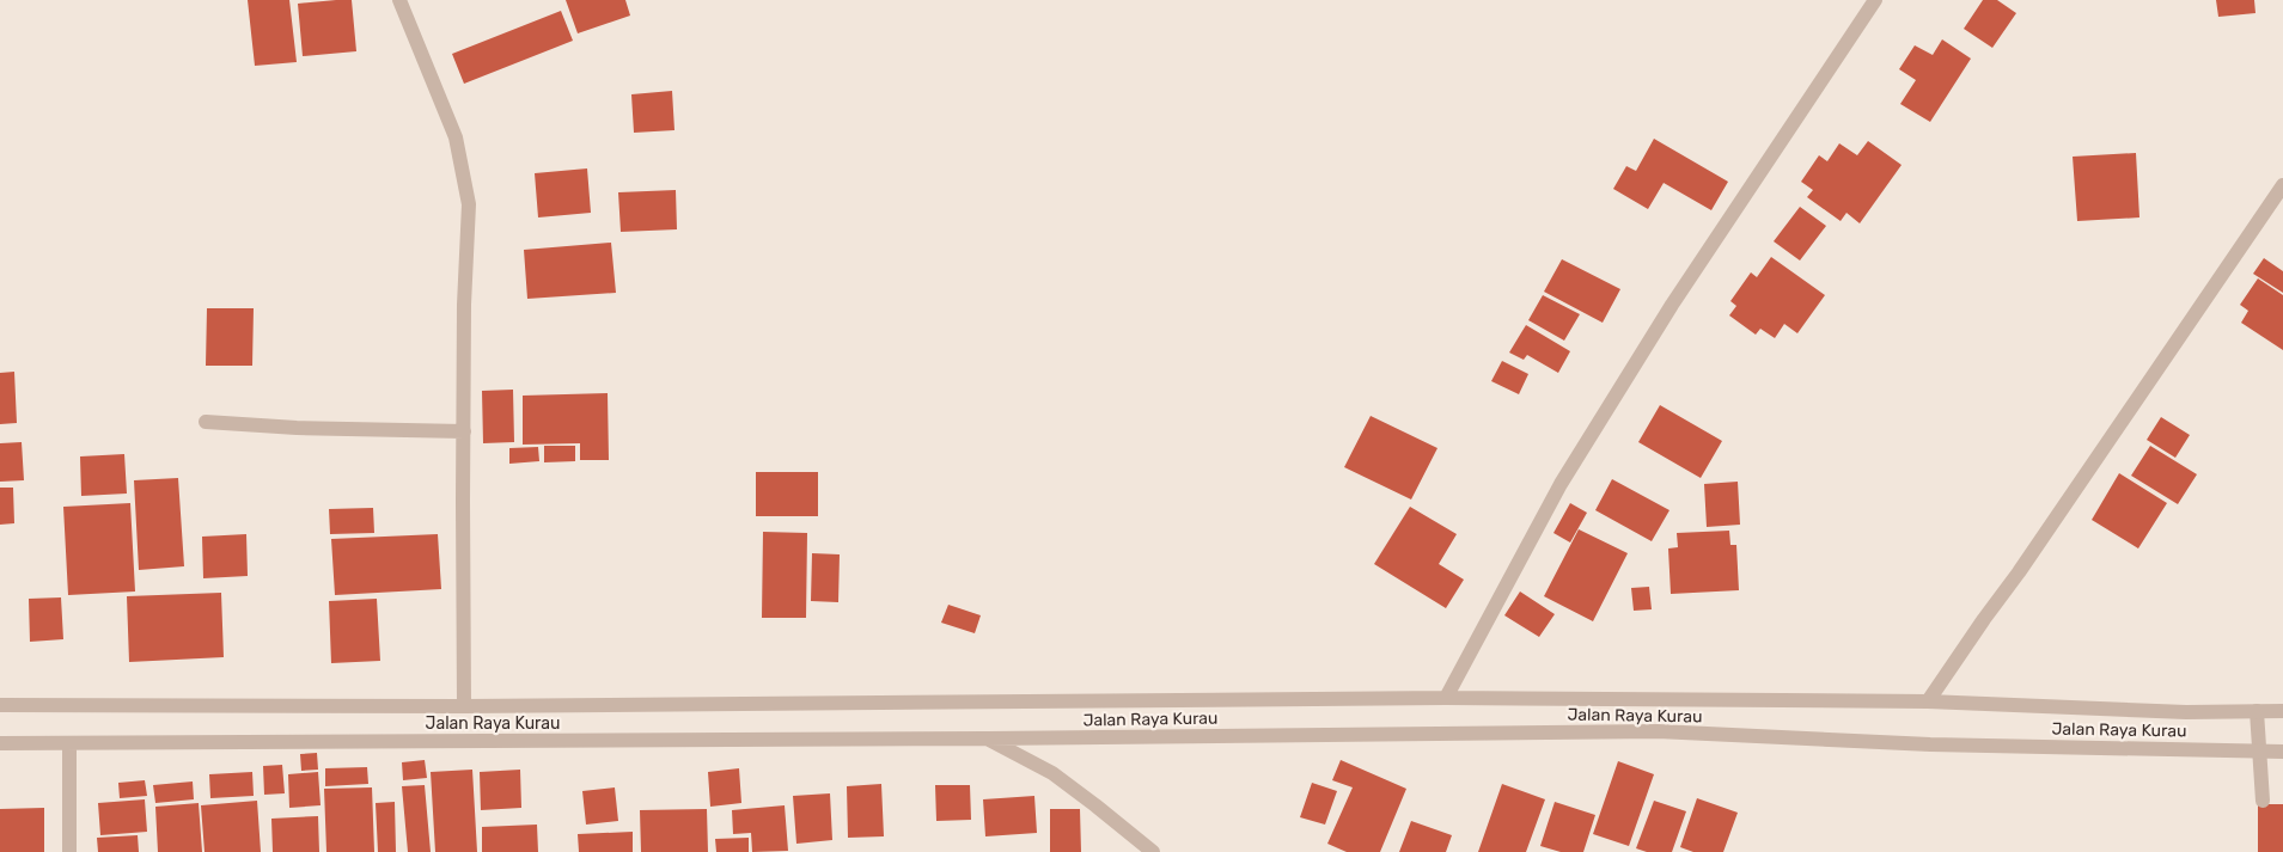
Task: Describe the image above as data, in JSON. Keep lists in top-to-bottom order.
{
  "streets": {
    "street": ["Jalan Raya Kurau"]
  }
}
